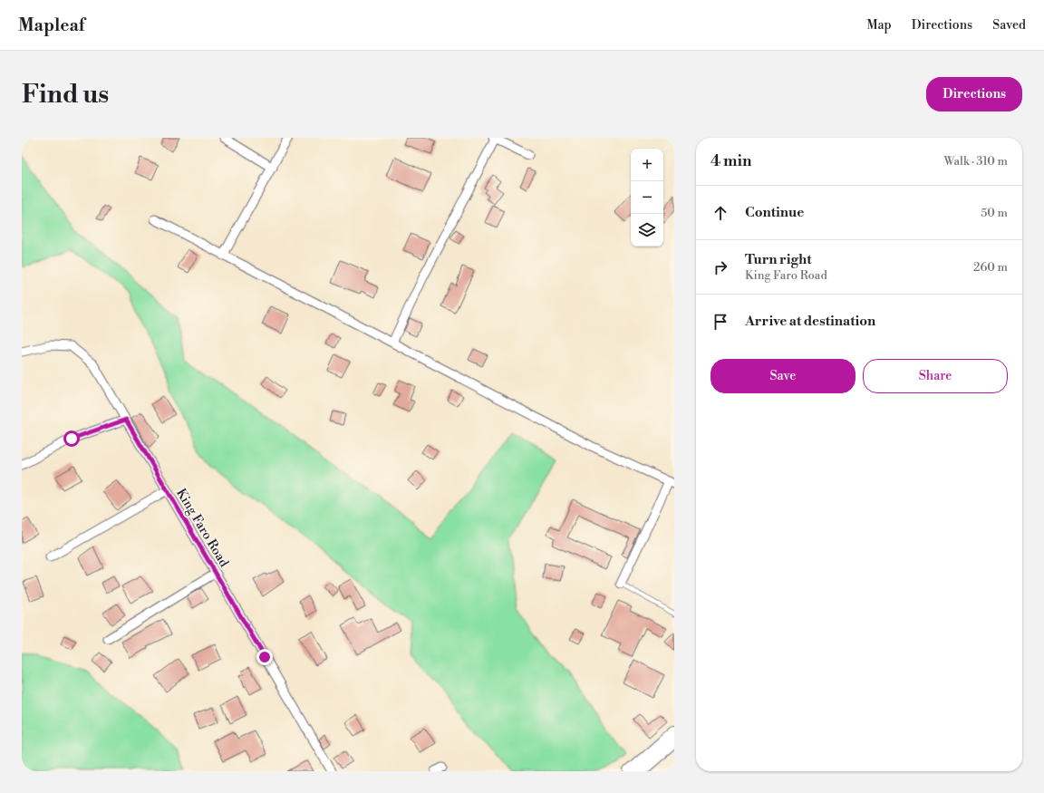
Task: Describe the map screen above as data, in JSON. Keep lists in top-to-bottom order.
{
  "streets": {
    "street": ["King Faro Road"]
  },
  "page": {
    "header": "Mapleaf",
    "nav": ["Map", "Directions", "Saved"],
    "buttons": [
      "Directions",
      ["Save", "Share"]
    ],
    "title": "Find us",
    "heading": ["4 min", "Walk · 310 m"],
    "map_buttons": ["+", "−"],
    "list": [
      ["Continue", "50 m"],
      ["Turn right", "King Faro Road", "260 m"],
      "Arrive at destination"
    ]
  }
}
